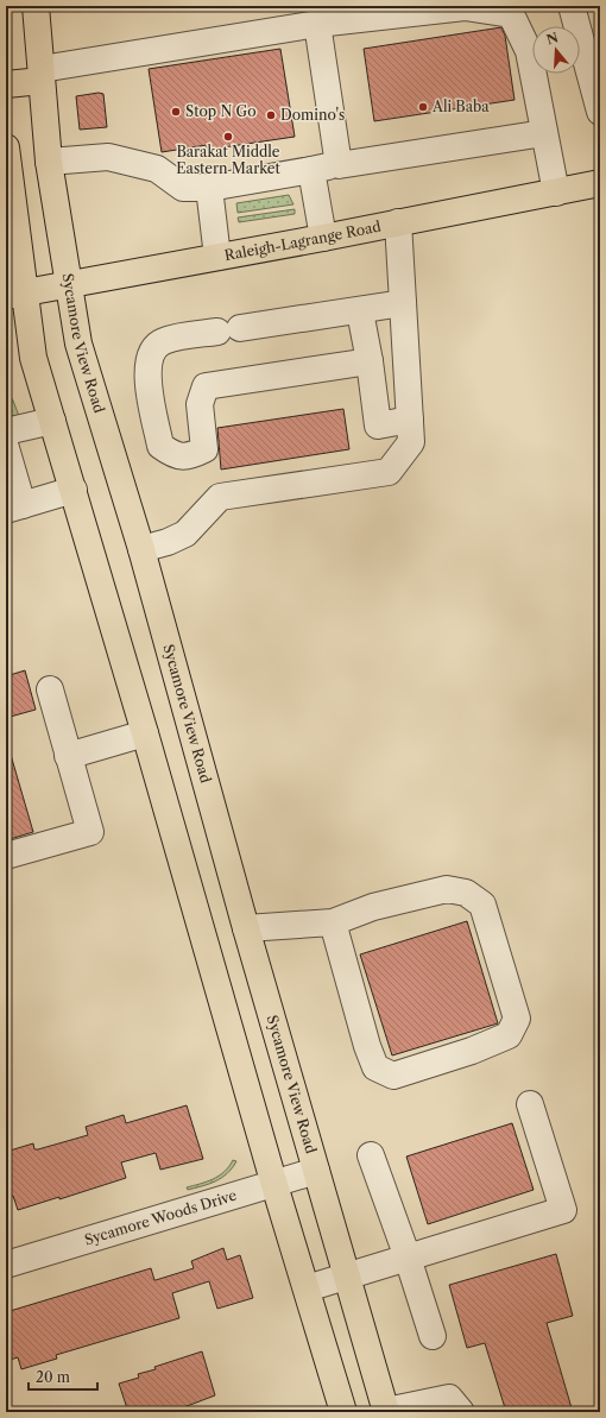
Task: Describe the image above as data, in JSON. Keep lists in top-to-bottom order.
{
  "streets": {
    "main road": ["Raleigh-Lagrange Road", "Sycamore View Road"],
    "street": ["Sycamore Woods Drive"]
  },
  "crossings": [
    ["Raleigh-Lagrange Road", "Sycamore View Road"],
    ["Sycamore View Road", "Sycamore Woods Drive"]
  ],
  "places": [
    "Ali Baba",
    "Stop N Go",
    "Domino's",
    "Barakat Middle Eastern Market"
  ],
  "scale_bar": "20 m",
  "north": "top"
}
